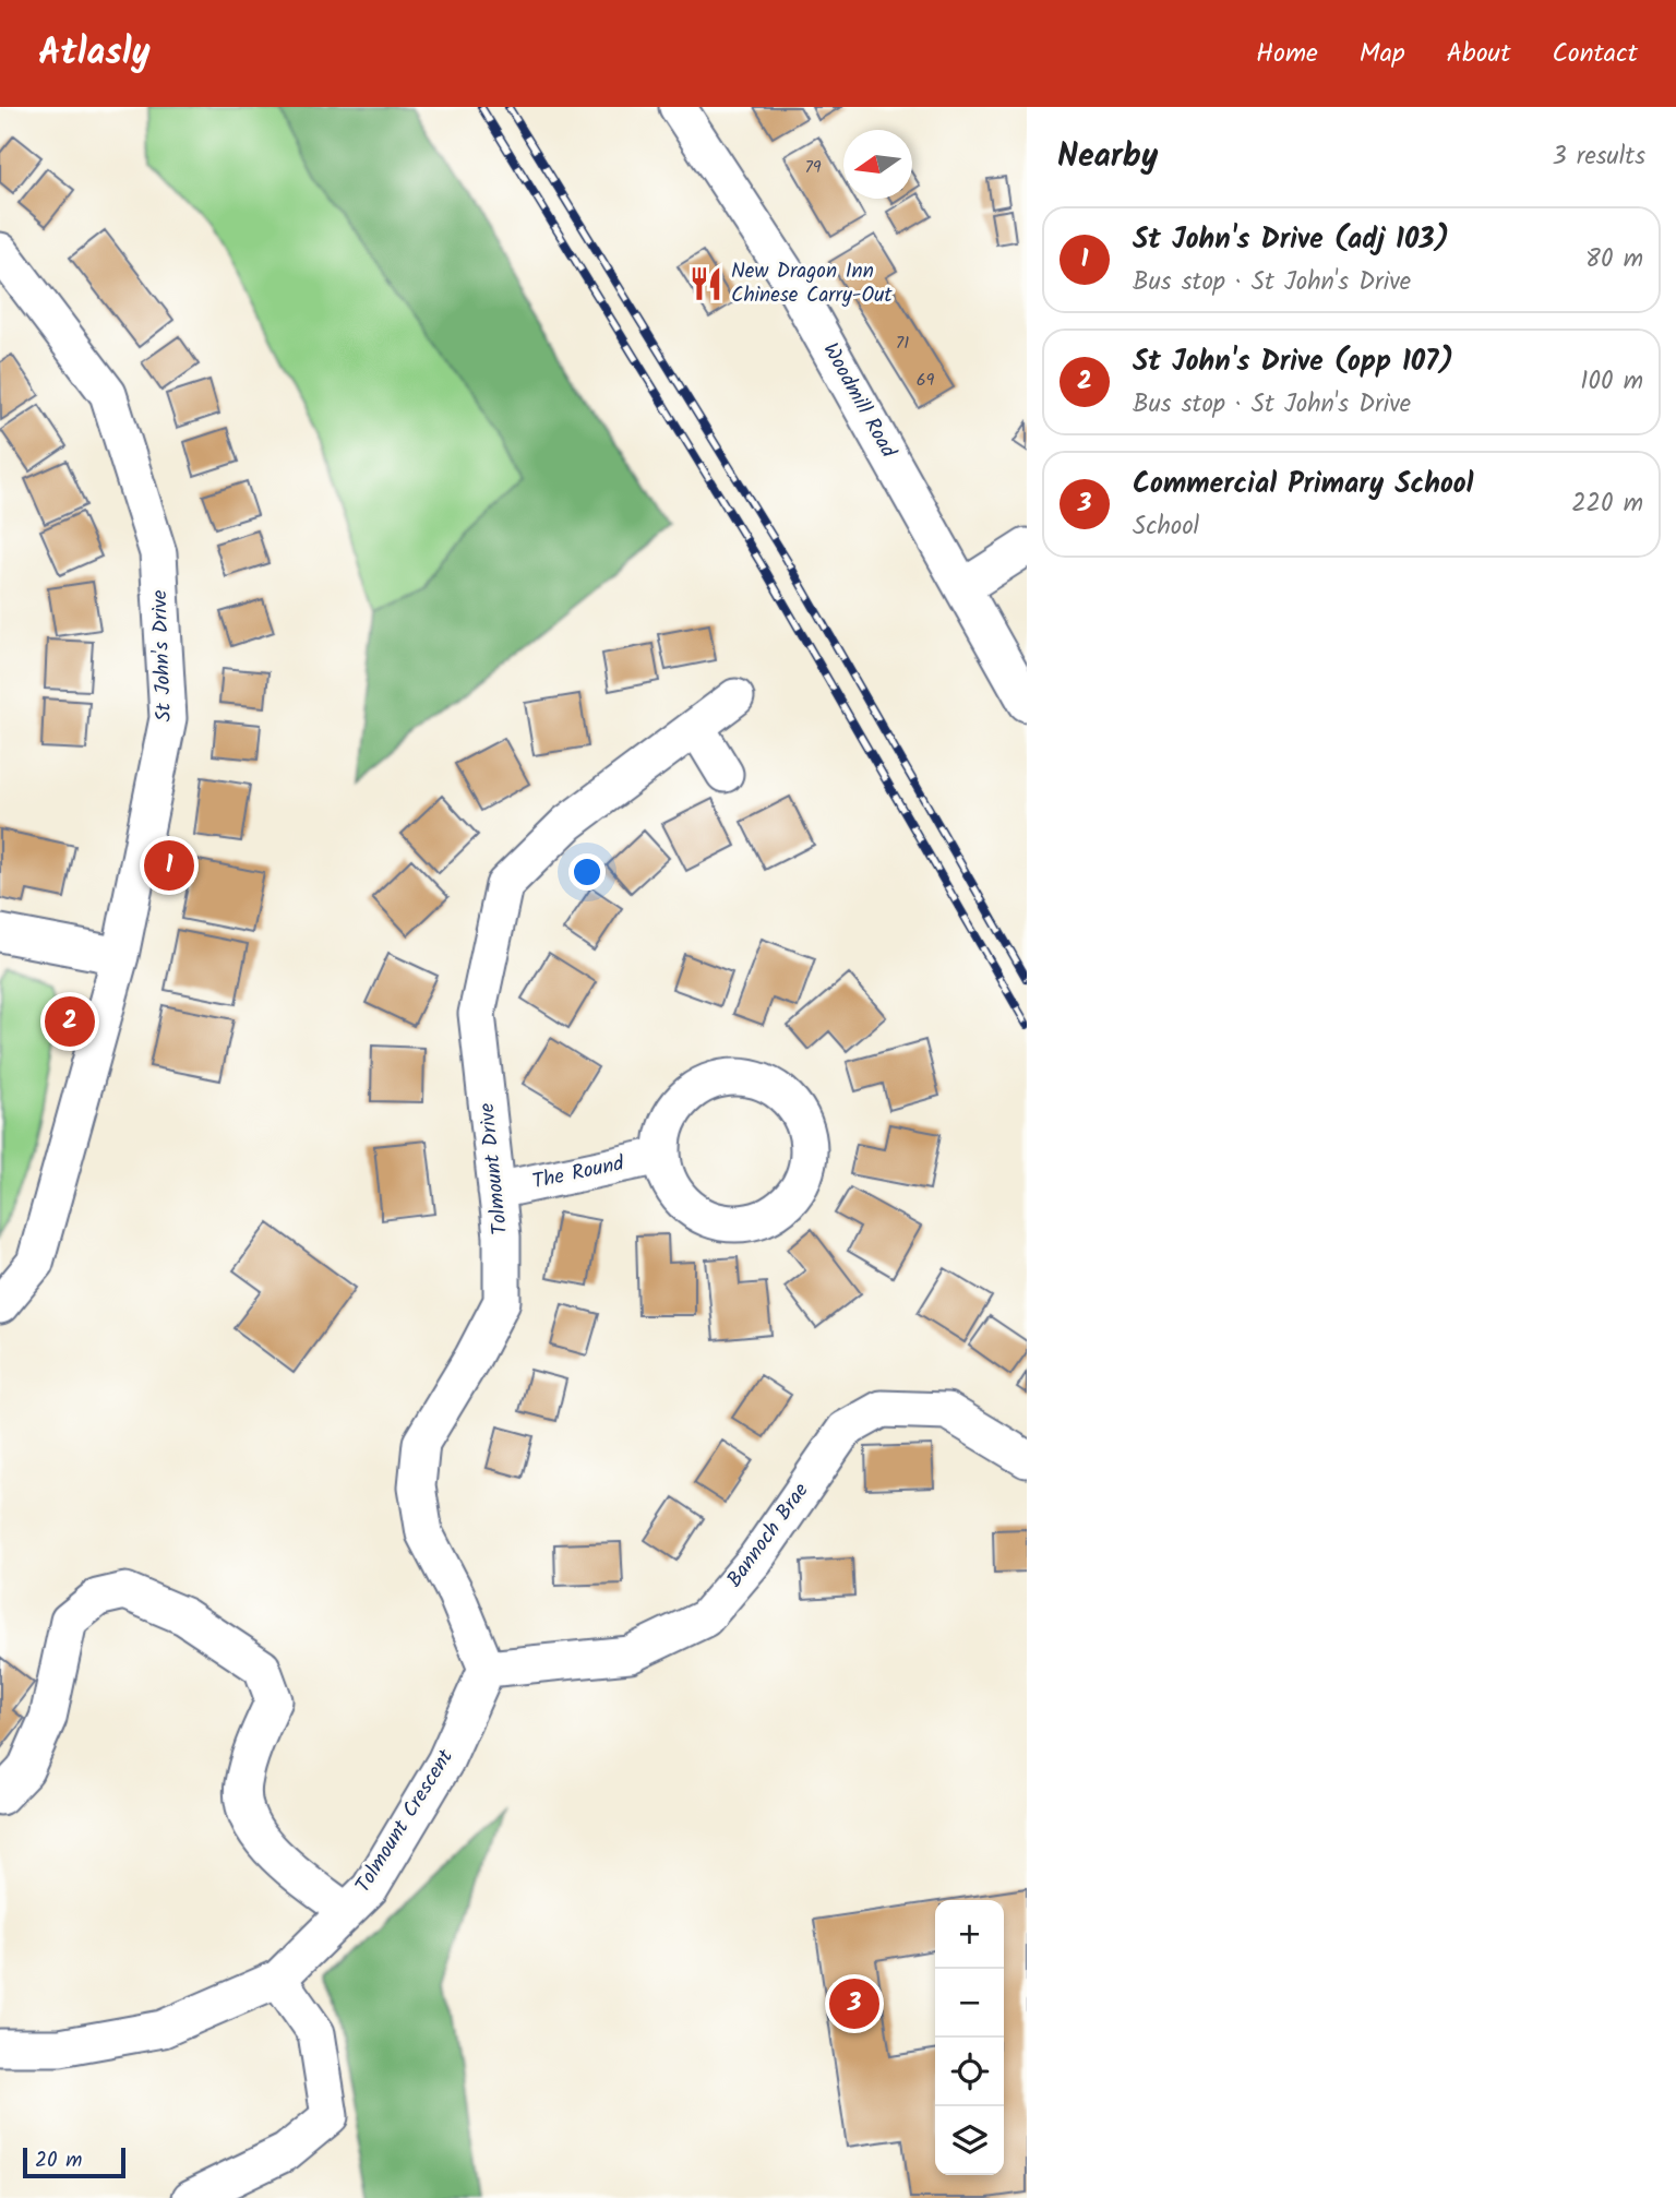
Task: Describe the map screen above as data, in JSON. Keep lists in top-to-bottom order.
{
  "streets": {
    "street": [
      "Woodmill Road",
      "St John's Drive",
      "Tolmount Drive",
      "The Round",
      "Bannoch Brae",
      "Tolmount Crescent"
    ]
  },
  "crossings": [
    ["Tolmount Drive", "The Round"],
    ["Tolmount Drive", "Bannoch Brae"],
    ["Tolmount Drive", "Tolmount Crescent"],
    ["Bannoch Brae", "Tolmount Crescent"]
  ],
  "places": {
    "restaurant": ["New Dragon Inn Chinese Carry-Out"]
  },
  "house_numbers": ["79", "71", "69"],
  "scale_bar": "20 m",
  "north": "left",
  "page": {
    "header": "Atlasly",
    "nav": [
      "Home",
      "Map",
      "About",
      "Contact"
    ],
    "heading": ["Nearby", "3 results"],
    "list": [
      {
        "mark": "1",
        "name": "St John's Drive (adj 103)",
        "note": "Bus stop · St John's Drive",
        "value": "80 m"
      },
      {
        "mark": "2",
        "name": "St John's Drive (opp 107)",
        "note": "Bus stop · St John's Drive",
        "value": "100 m"
      },
      {
        "mark": "3",
        "name": "Commercial Primary School",
        "note": "School",
        "value": "220 m"
      }
    ],
    "pins": ["1", "2", "3"],
    "map_buttons": ["+", "−"],
    "scale": "20 m"
  }
}
